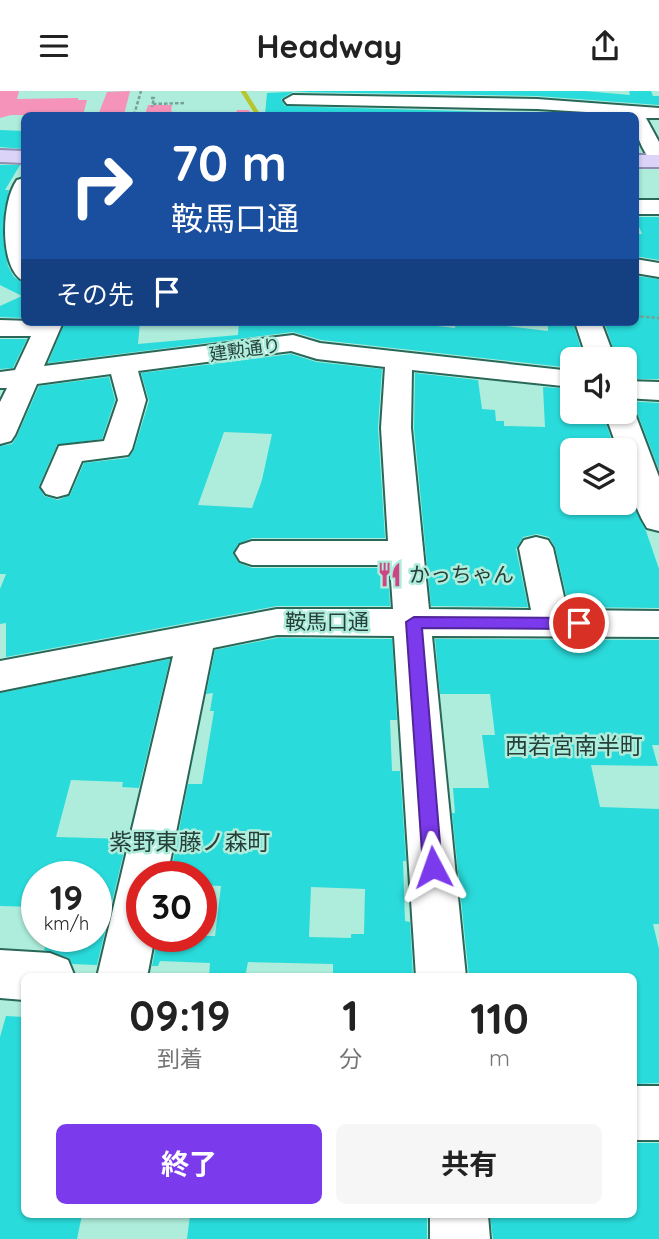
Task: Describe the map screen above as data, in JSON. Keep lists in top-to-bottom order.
{
  "streets": {
    "street": ["建勲通り", "鞍馬口通"]
  },
  "districts": ["西若宮南半町", "紫野東藤ノ森町"],
  "places": {
    "restaurant": ["かっちゃん"]
  },
  "page": {
    "header": "Headway",
    "turn": ["70 m", "鞍馬口通"],
    "then": "その先",
    "speed": "19 km/h",
    "limit": "30",
    "eta": [
      "09:19",
      "到着",
      "1",
      "分",
      "110",
      "m"
    ],
    "buttons": ["終了", "共有"]
  }
}
